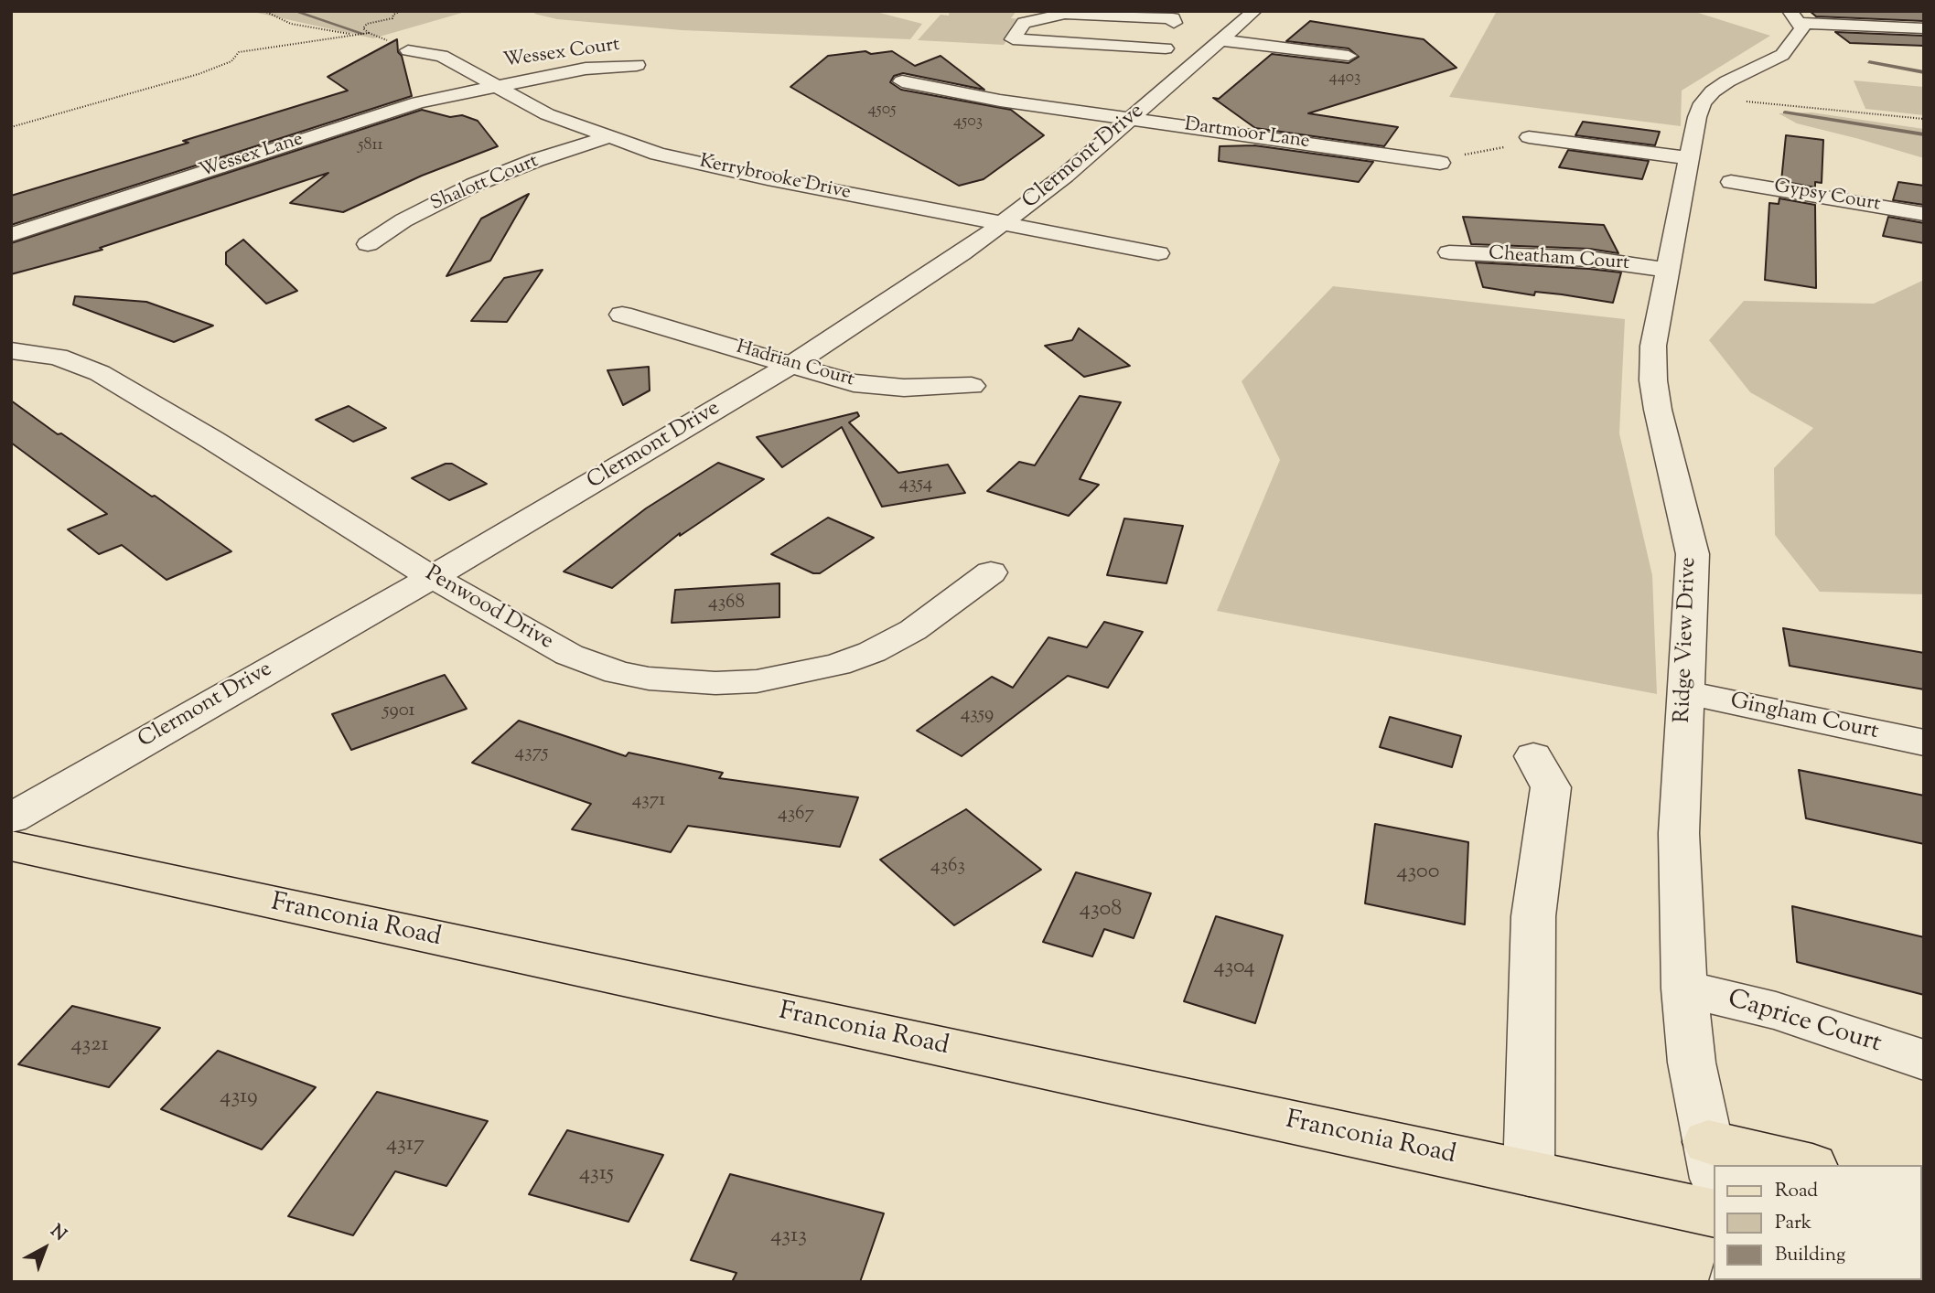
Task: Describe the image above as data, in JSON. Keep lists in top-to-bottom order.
{
  "streets": {
    "main road": ["Franconia Road"],
    "street": [
      "Wessex Court",
      "Dartmoor Lane",
      "Wessex Lane",
      "Clermont Drive",
      "Kerrybrooke Drive",
      "Shalott Court",
      "Gypsy Court",
      "Cheatham Court",
      "Hadrian Court",
      "Penwood Drive",
      "Ridge View Drive",
      "Gingham Court",
      "Caprice Court"
    ]
  },
  "crossings": [
    ["Wessex Court", "Wessex Lane"],
    ["Wessex Court", "Kerrybrooke Drive"],
    ["Dartmoor Lane", "Clermont Drive"],
    ["Wessex Lane", "Kerrybrooke Drive"],
    ["Clermont Drive", "Kerrybrooke Drive"],
    ["Clermont Drive", "Hadrian Court"],
    ["Clermont Drive", "Penwood Drive"],
    ["Kerrybrooke Drive", "Shalott Court"],
    ["Cheatham Court", "Ridge View Drive"],
    ["Ridge View Drive", "Gingham Court"],
    ["Ridge View Drive", "Caprice Court"]
  ],
  "house_numbers": [
    "4403",
    "4505",
    "4503",
    "5811",
    "4354",
    "4368",
    "5901",
    "4359",
    "4375",
    "4371",
    "4367",
    "4363",
    "4300",
    "4308",
    "4304",
    "4321",
    "4319",
    "4317",
    "4315",
    "4313"
  ],
  "legend": ["Road", "Park", "Building"],
  "north": "top right"
}
